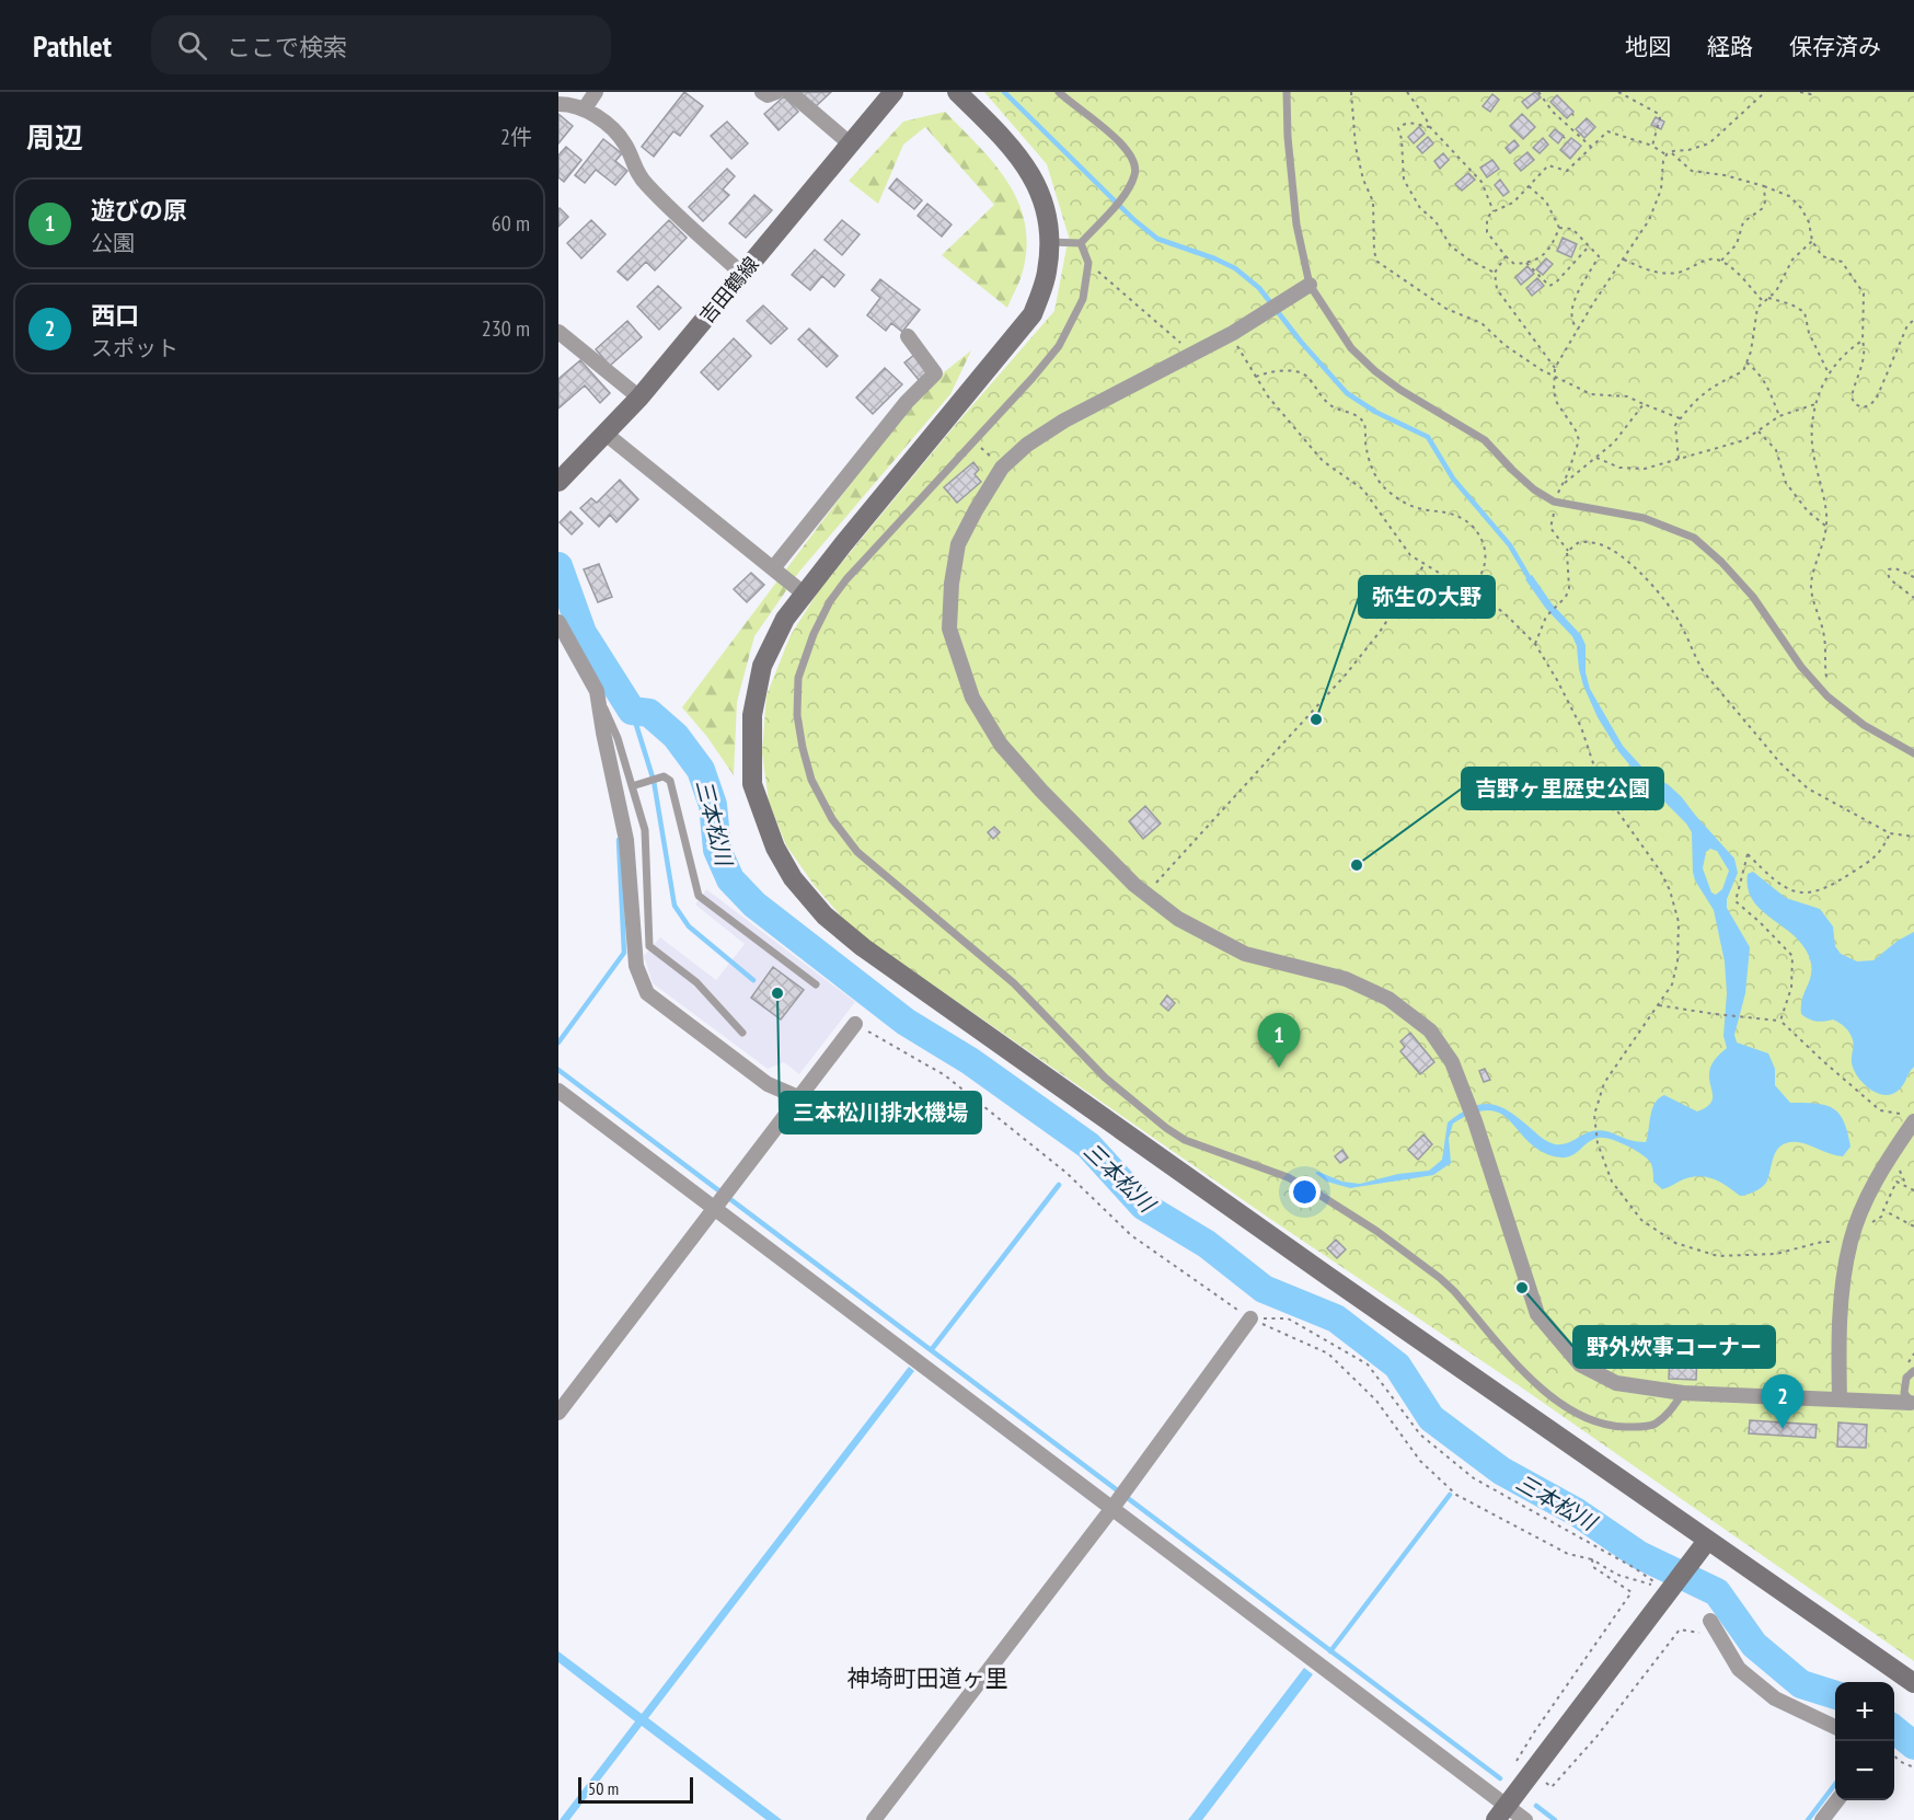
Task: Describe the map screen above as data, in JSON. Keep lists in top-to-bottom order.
{
  "streets": {
    "street": ["吉田鶴線"]
  },
  "districts": ["神埼町田道ヶ里"],
  "water": ["三本松川"],
  "places": [
    "弥生の大野",
    "吉野ヶ里歴史公園",
    "三本松川排水機場",
    "野外炊事コーナー"
  ],
  "scale_bar": "50 m",
  "page": {
    "header": "Pathlet",
    "search": "ここで検索",
    "nav": ["地図", "経路", "保存済み"],
    "heading": ["周辺", "2件"],
    "list": [
      {
        "mark": "1",
        "name": "遊びの原",
        "note": "公園",
        "value": "60 m"
      },
      {
        "mark": "2",
        "name": "西口",
        "note": "スポット",
        "value": "230 m"
      }
    ],
    "pins": ["1", "2"],
    "map_buttons": ["+", "−"],
    "scale": "50 m"
  }
}
